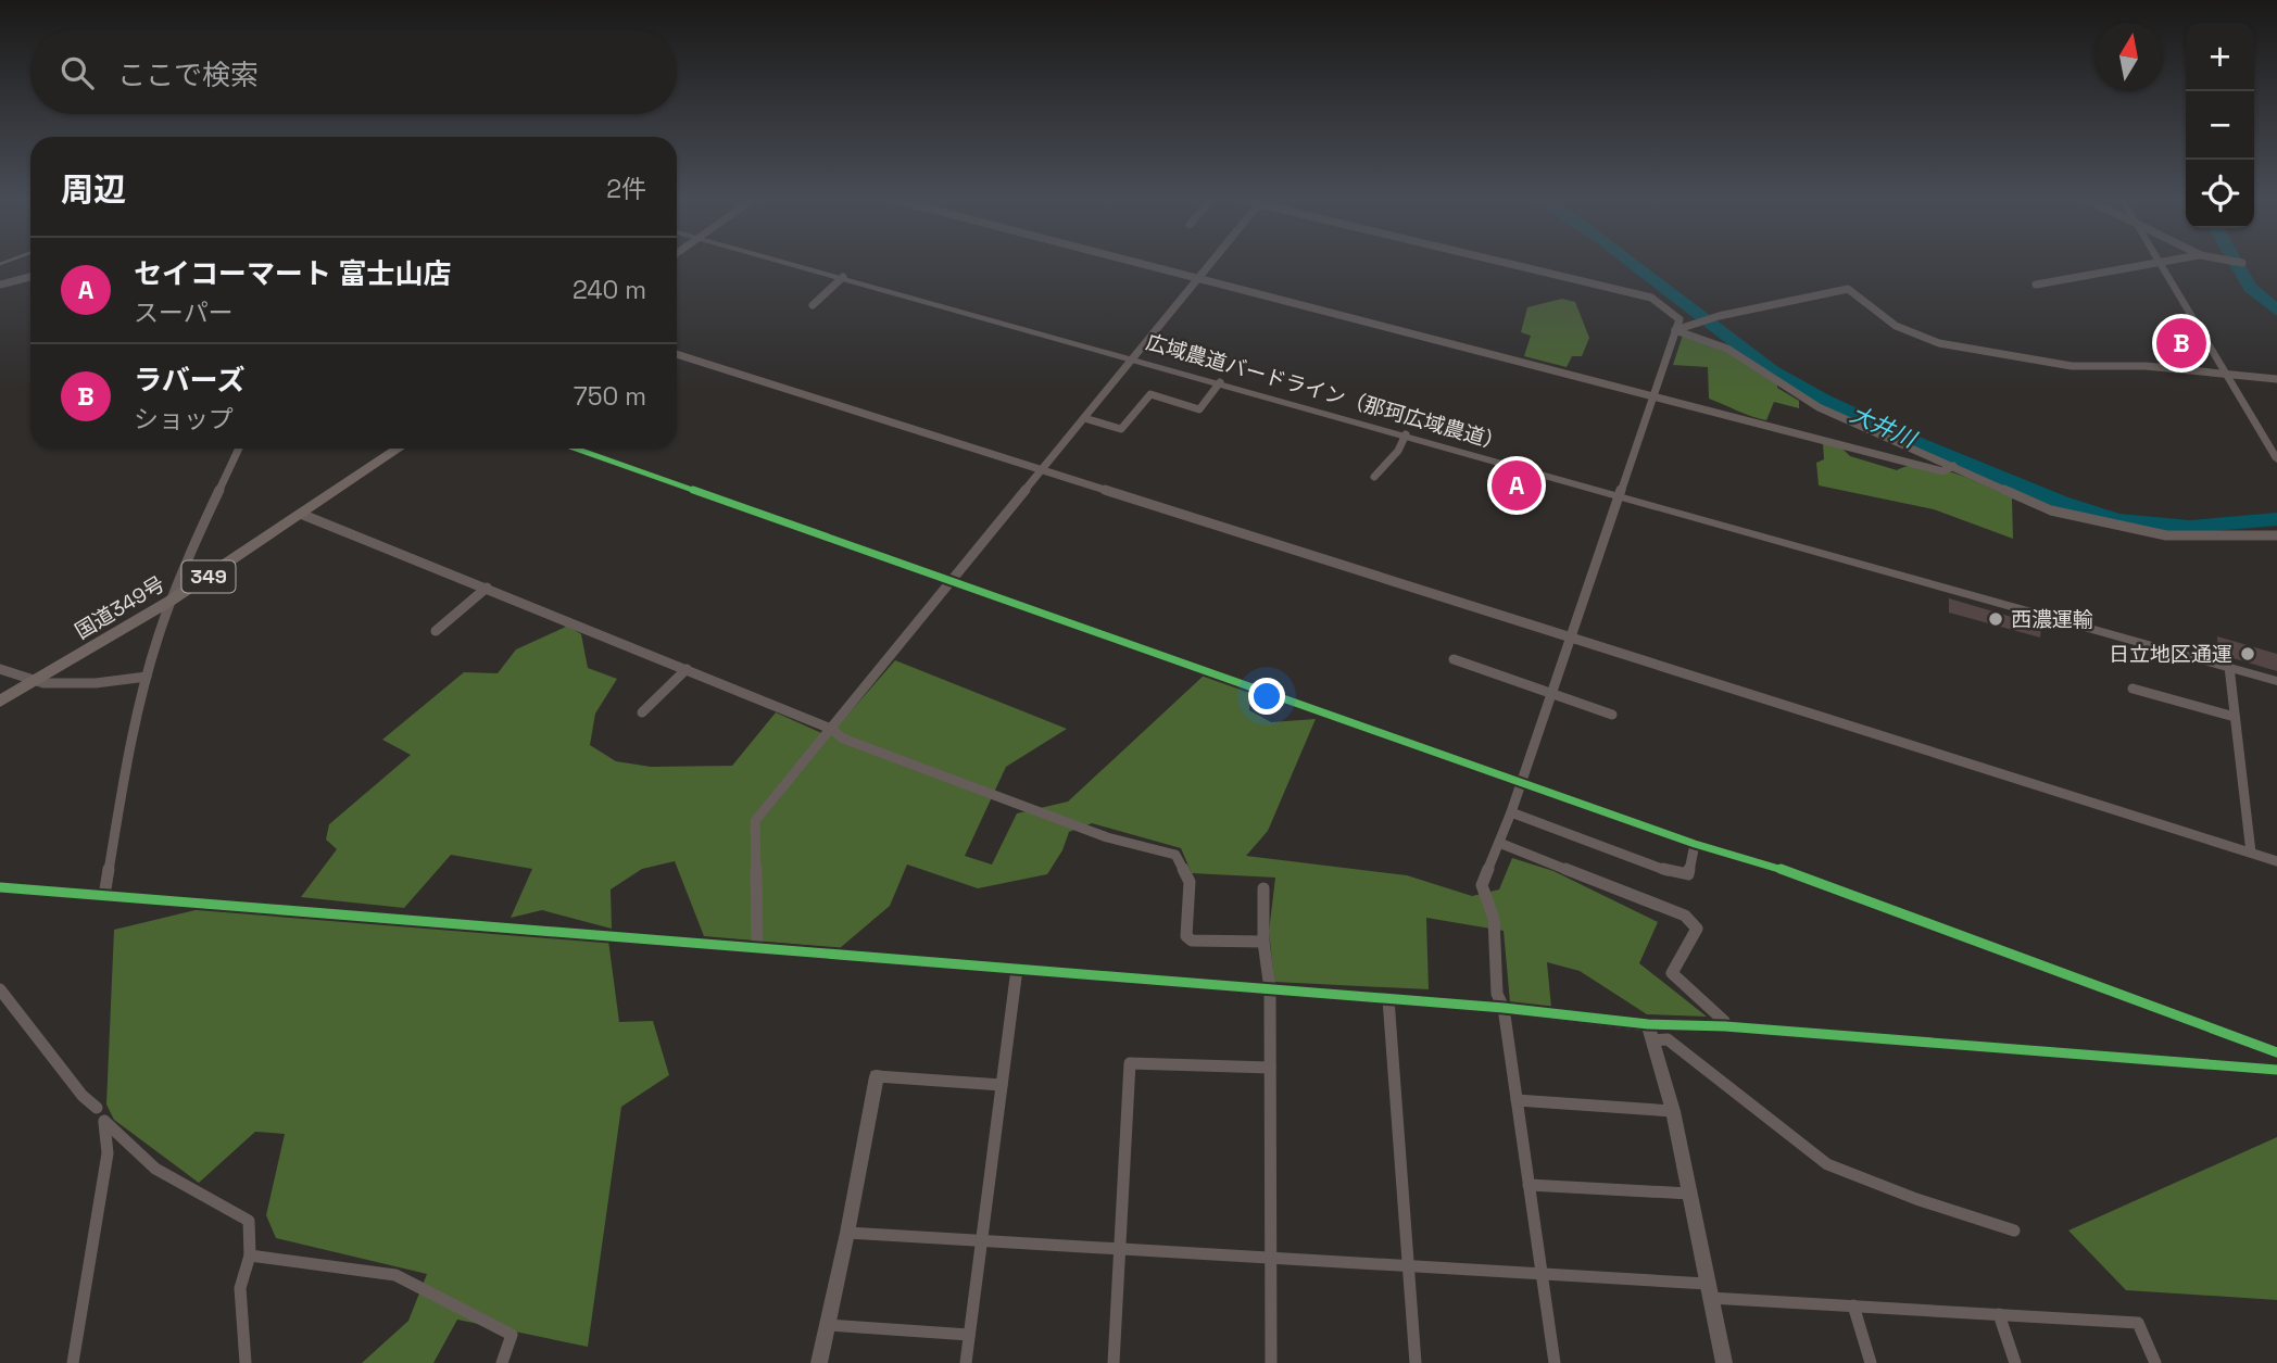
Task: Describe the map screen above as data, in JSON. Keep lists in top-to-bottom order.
{
  "streets": {
    "highway": ["349", "国道349号"],
    "street": ["広域農道バードライン（那珂広域農道）"]
  },
  "water": ["大井川"],
  "places": ["西濃運輸", "日立地区通運"],
  "north": "top",
  "page": {
    "map_buttons": ["+", "−"],
    "search": "ここで検索",
    "heading": ["周辺", "2件"],
    "list": [
      {
        "mark": "A",
        "name": "セイコーマート 富士山店",
        "note": "スーパー",
        "value": "240 m"
      },
      {
        "mark": "B",
        "name": "ラバーズ",
        "note": "ショップ",
        "value": "750 m"
      }
    ],
    "pins": ["B", "A"]
  }
}
